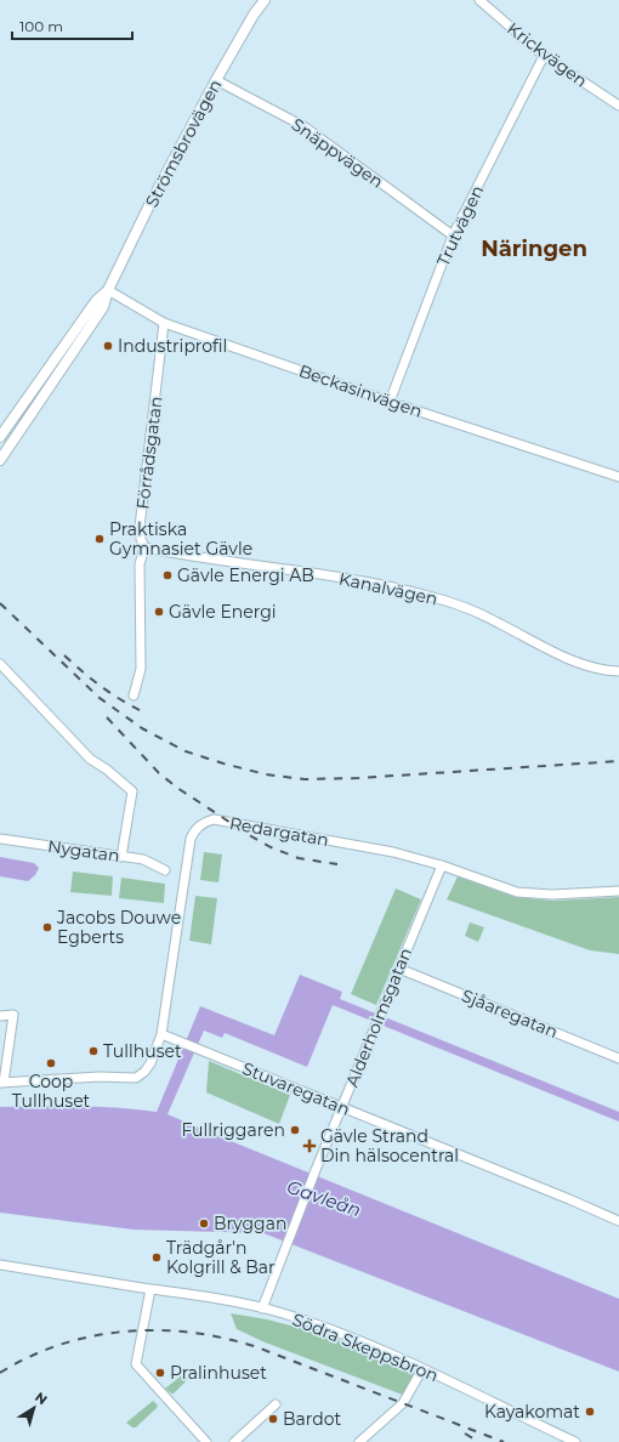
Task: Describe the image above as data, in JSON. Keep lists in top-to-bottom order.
{
  "streets": {
    "main road": ["Strömsbrovägen"],
    "street": [
      "Krickvägen",
      "Snäppvägen",
      "Trutvägen",
      "Beckasinvägen",
      "Förrådsgatan",
      "Kanalvägen",
      "Redargatan",
      "Nygatan",
      "Sjåaregatan",
      "Alderholmsgatan",
      "Stuvaregatan",
      "Södra Skeppsbron"
    ]
  },
  "crossings": [
    ["Krickvägen", "Trutvägen"],
    ["Strömsbrovägen", "Snäppvägen"],
    ["Strömsbrovägen", "Beckasinvägen"],
    ["Snäppvägen", "Trutvägen"],
    ["Trutvägen", "Beckasinvägen"],
    ["Beckasinvägen", "Förrådsgatan"],
    ["Förrådsgatan", "Kanalvägen"],
    ["Redargatan", "Alderholmsgatan"],
    ["Redargatan", "Stuvaregatan"],
    ["Sjåaregatan", "Alderholmsgatan"],
    ["Alderholmsgatan", "Stuvaregatan"],
    ["Alderholmsgatan", "Södra Skeppsbron"]
  ],
  "districts": ["Näringen"],
  "water": ["Gavleån"],
  "places": {
    "other": [
      "Industriprofil",
      "Praktiska Gymnasiet Gävle",
      "Gävle Energi AB",
      "Gävle Energi",
      "Jacobs Douwe Egberts",
      "Tullhuset",
      "Coop Tullhuset",
      "Fullriggaren",
      "Bryggan",
      "Trädgår'n Kolgrill & Bar",
      "Pralinhuset",
      "Kayakomat",
      "Bardot"
    ],
    "health": ["Gävle Strand Din hälsocentral"]
  },
  "scale_bar": "100 m",
  "north": "top right"
}
